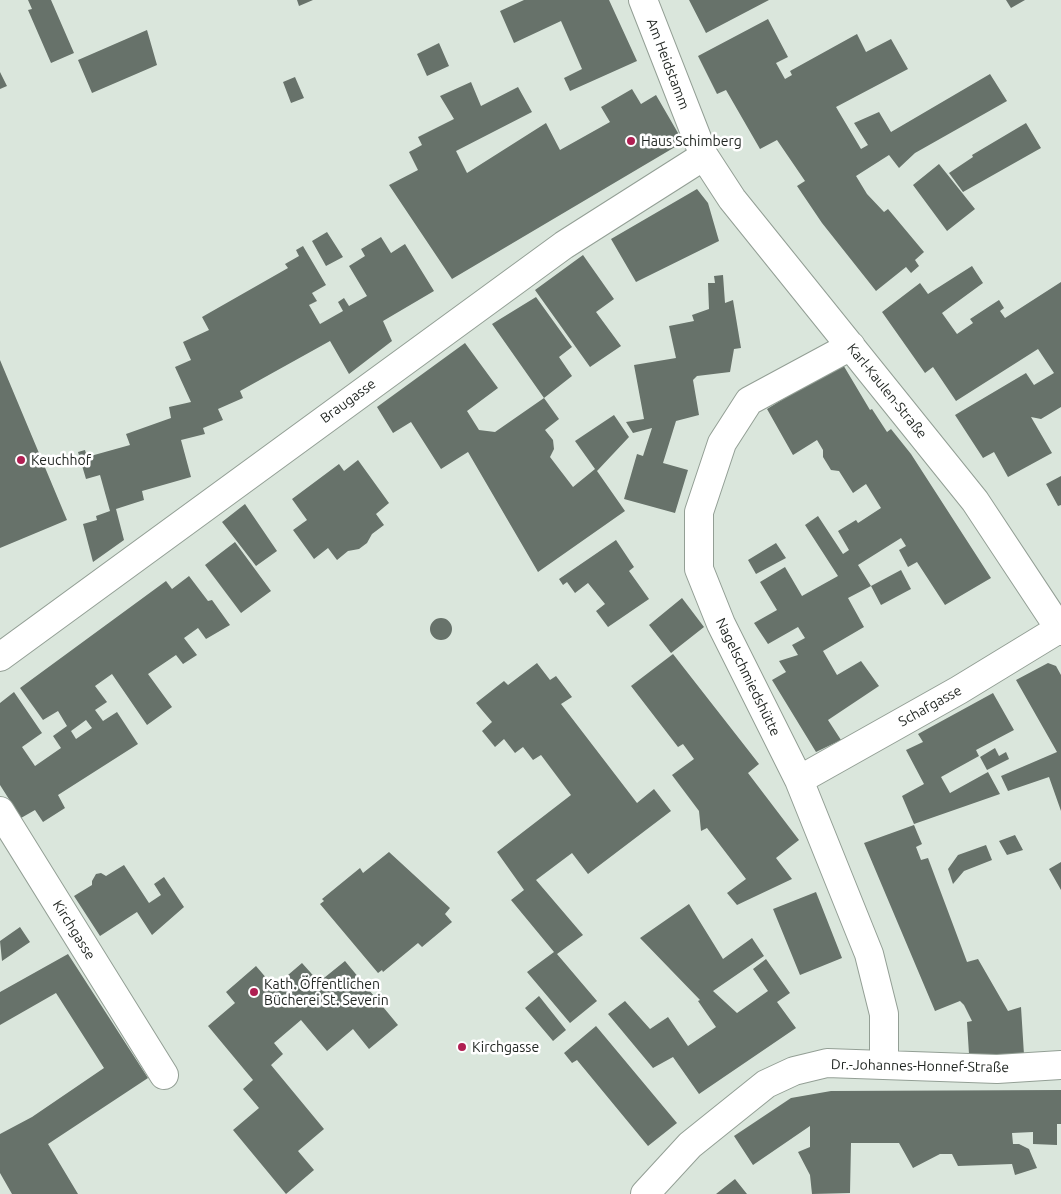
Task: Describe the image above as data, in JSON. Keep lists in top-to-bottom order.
{
  "streets": {
    "street": [
      "Am Heidstamm",
      "Karl-Kaulen-Straße",
      "Braugasse",
      "Nagelschmiedshütte",
      "Schafgasse",
      "Kirchgasse",
      "Dr.-Johannes-Honnef-Straße"
    ]
  },
  "crossings": [
    ["Am Heidstamm", "Karl-Kaulen-Straße"],
    ["Am Heidstamm", "Braugasse"],
    ["Karl-Kaulen-Straße", "Braugasse"],
    ["Karl-Kaulen-Straße", "Nagelschmiedshütte"],
    ["Karl-Kaulen-Straße", "Schafgasse"],
    ["Nagelschmiedshütte", "Schafgasse"],
    ["Nagelschmiedshütte", "Dr.-Johannes-Honnef-Straße"]
  ],
  "places": [
    "Haus Schimberg",
    "Keuchhof",
    "Kath. Öffentlichen Bücherei St. Severin",
    "Kirchgasse"
  ]
}
